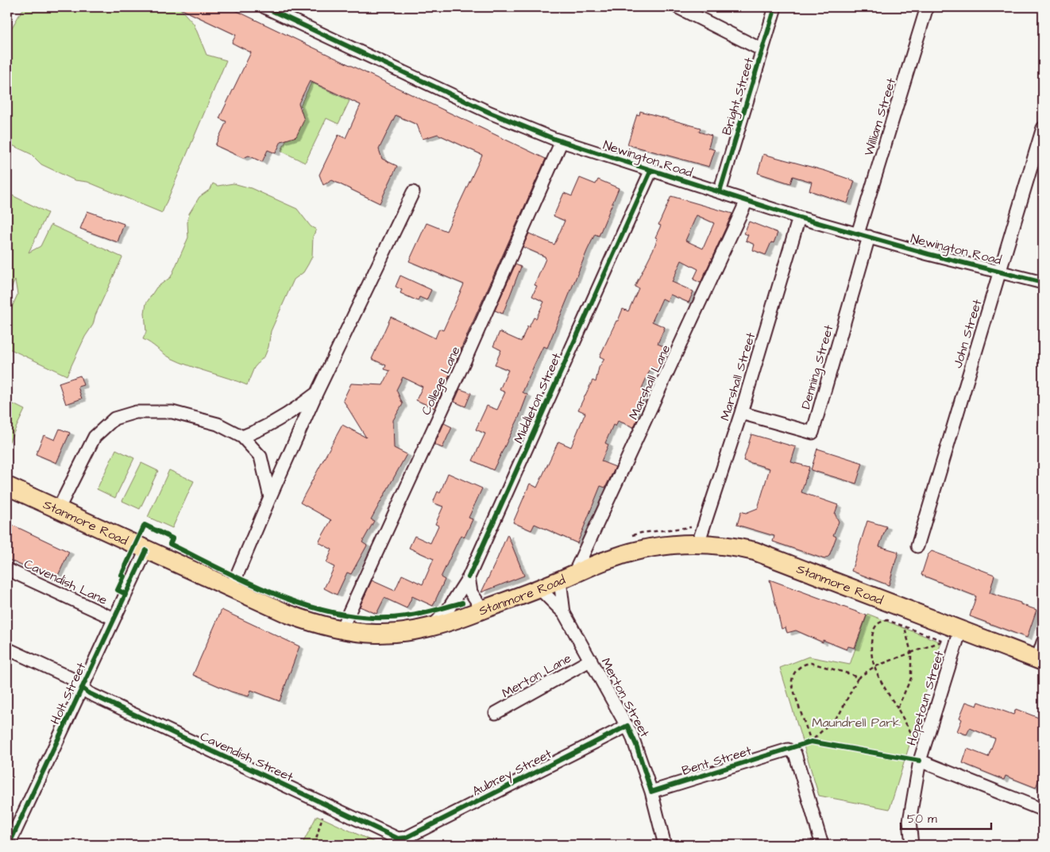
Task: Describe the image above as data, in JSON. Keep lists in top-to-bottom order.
{
  "streets": {
    "highway": ["Stanmore Road"],
    "street": [
      "Bright Street",
      "William Street",
      "Newington Road",
      "John Street",
      "Denning Street",
      "Marshall Street",
      "College Lane",
      "Marshall Lane",
      "Middleton Street",
      "Cavendish Lane",
      "Merton Lane",
      "Holt Street",
      "Merton Street",
      "Hopetoun Street",
      "Cavendish Street",
      "Bent Street",
      "Aubrey Street"
    ]
  },
  "crossings": [
    ["Bright Street", "Newington Road"],
    ["William Street", "Newington Road"],
    ["William Street", "Denning Street"],
    ["Newington Road", "John Street"],
    ["Newington Road", "Denning Street"],
    ["Newington Road", "Marshall Street"],
    ["Newington Road", "College Lane"],
    ["Newington Road", "Marshall Lane"],
    ["Newington Road", "Middleton Street"],
    ["Denning Street", "Marshall Street"],
    ["Marshall Street", "Stanmore Road"],
    ["College Lane", "Stanmore Road"],
    ["Marshall Lane", "Stanmore Road"],
    ["Marshall Lane", "Merton Street"],
    ["Middleton Street", "Stanmore Road"],
    ["Stanmore Road", "Holt Street"],
    ["Stanmore Road", "Merton Street"],
    ["Stanmore Road", "Hopetoun Street"],
    ["Cavendish Lane", "Holt Street"],
    ["Merton Lane", "Merton Street"],
    ["Holt Street", "Cavendish Street"],
    ["Merton Street", "Bent Street"],
    ["Merton Street", "Aubrey Street"],
    ["Cavendish Street", "Aubrey Street"]
  ],
  "parks": ["Maundrell Park"],
  "scale_bar": "50 m"
}
